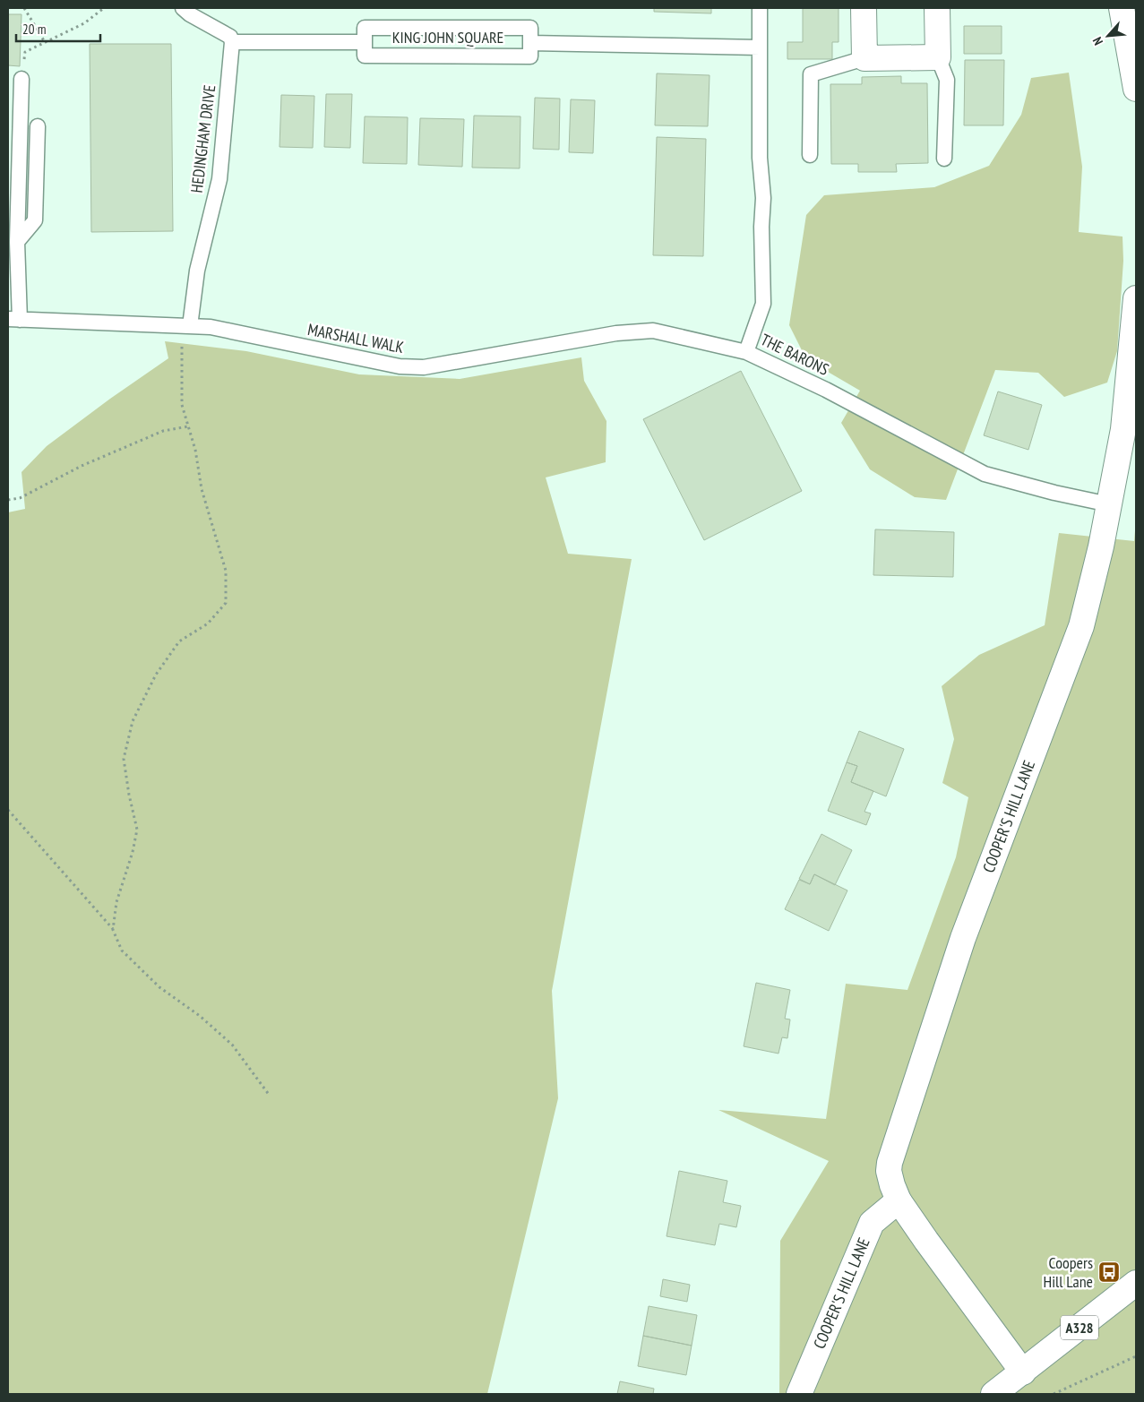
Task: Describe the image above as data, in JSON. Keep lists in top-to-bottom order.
{
  "streets": {
    "street": ["COOPER'S HILL LANE", "A328"],
    "lane": [
      "KING JOHN SQUARE",
      "HEDINGHAM DRIVE",
      "MARSHALL WALK",
      "THE BARONS"
    ]
  },
  "crossings": [
    ["HEDINGHAM DRIVE", "MARSHALL WALK"],
    ["MARSHALL WALK", "THE BARONS"],
    ["THE BARONS", "COOPER'S HILL LANE"],
    ["COOPER'S HILL LANE", "A328"]
  ],
  "places": {
    "bus stop": ["Coopers Hill Lane"]
  },
  "scale_bar": "20 m",
  "north": "bottom left"
}
